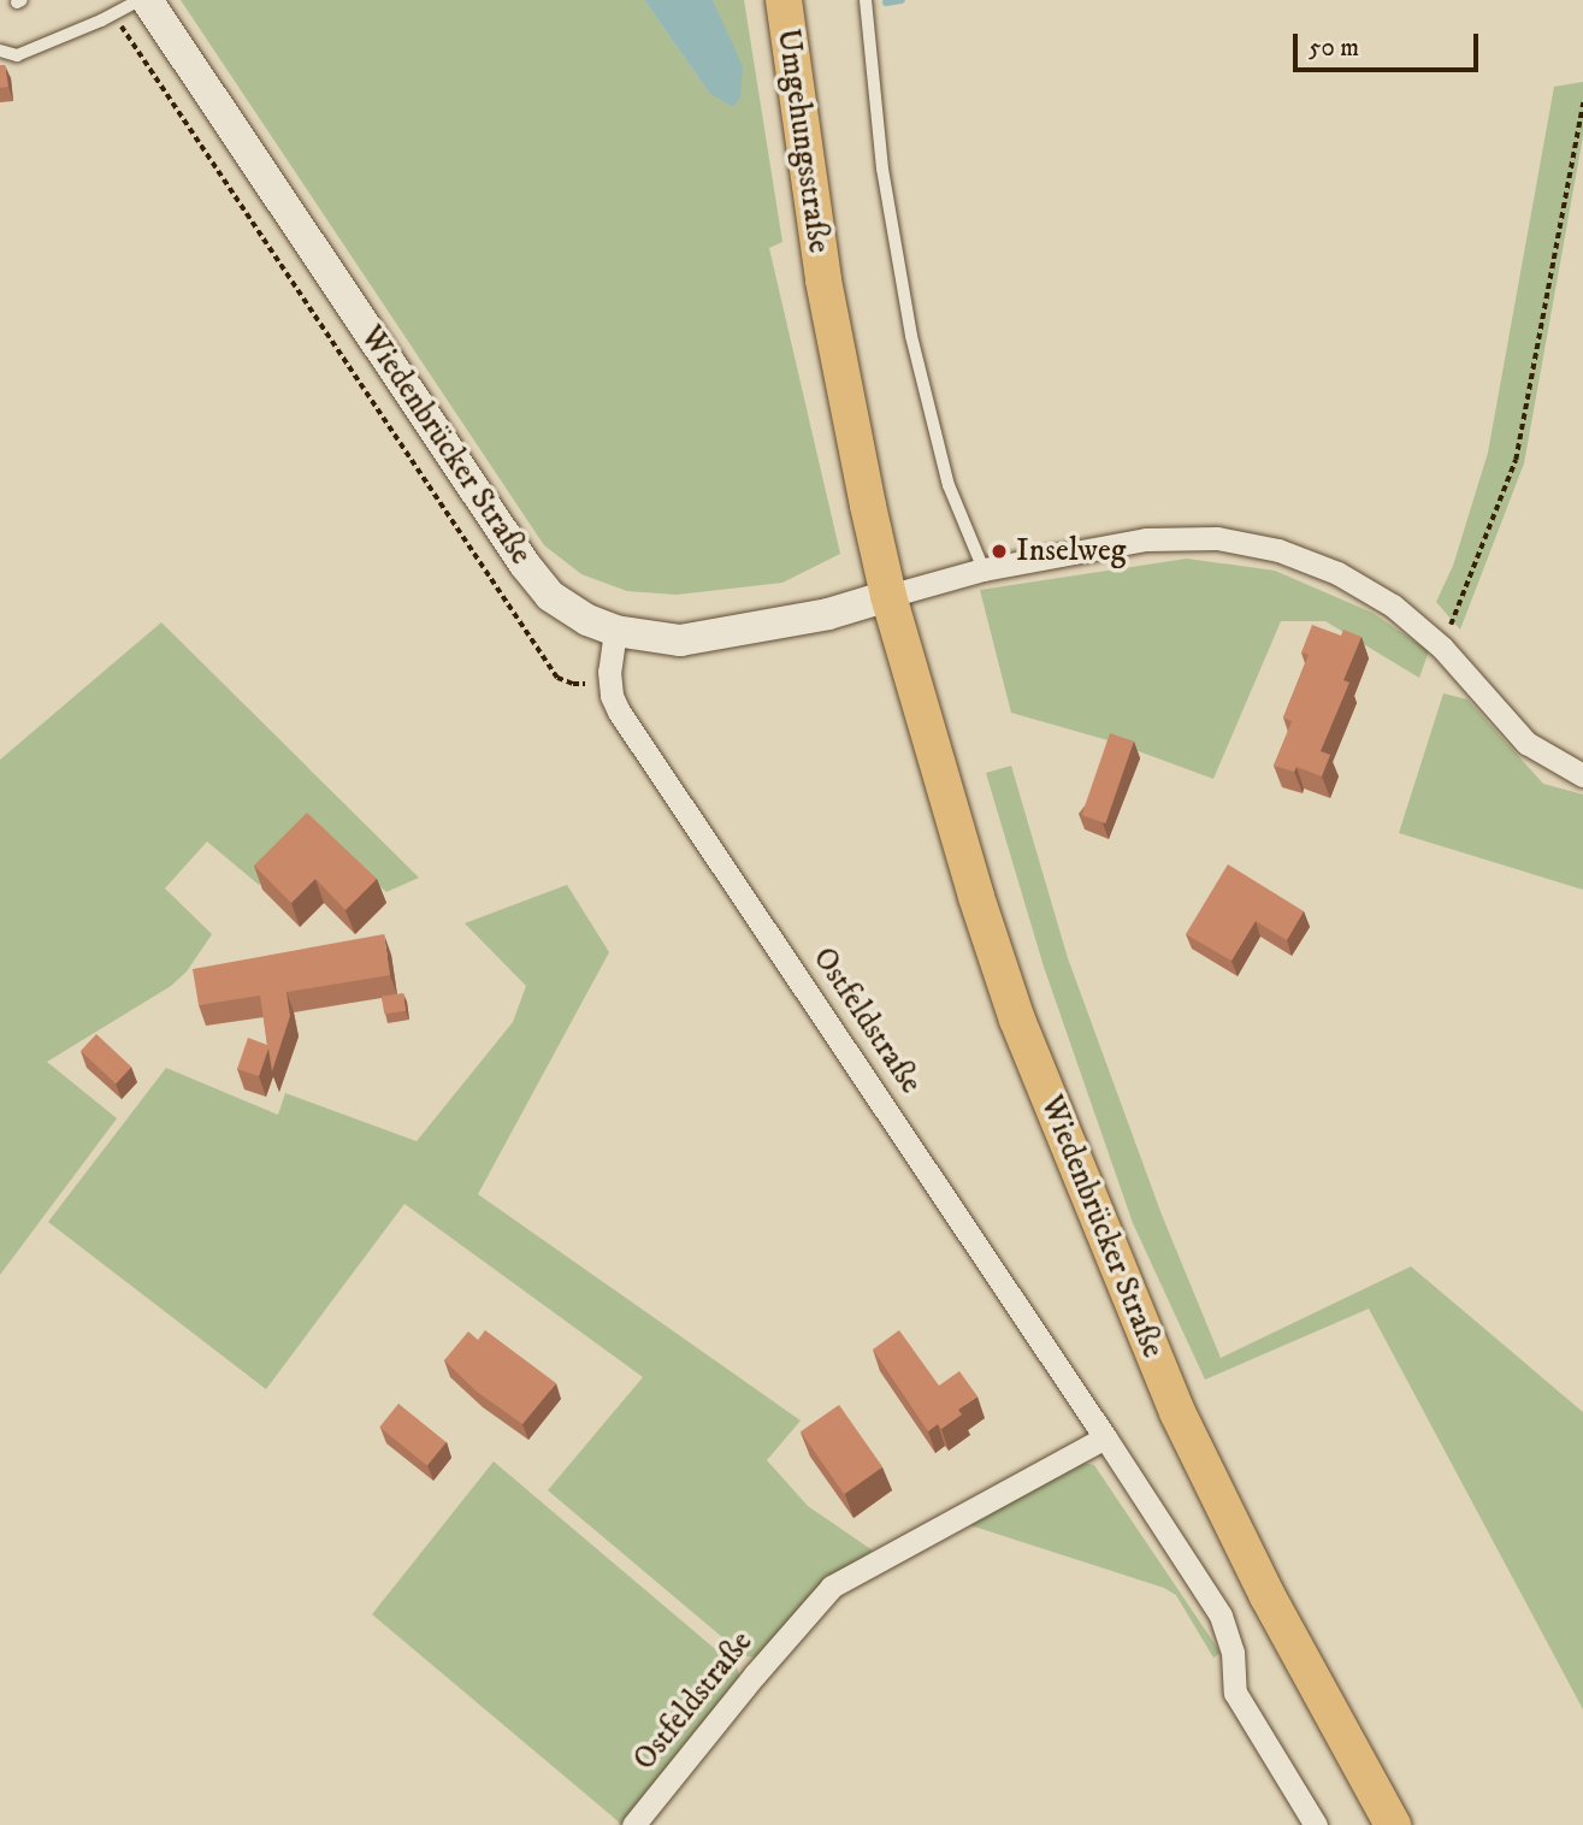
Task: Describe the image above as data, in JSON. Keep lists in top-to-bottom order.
{
  "streets": {
    "main road": ["Umgehungsstraße", "Wiedenbrücker Straße"],
    "street": ["Ostfeldstraße"]
  },
  "crossings": [
    ["Umgehungsstraße", "Wiedenbrücker Straße"],
    ["Wiedenbrücker Straße", "Ostfeldstraße"]
  ],
  "places": ["Inselweg"],
  "scale_bar": "50 m"
}
